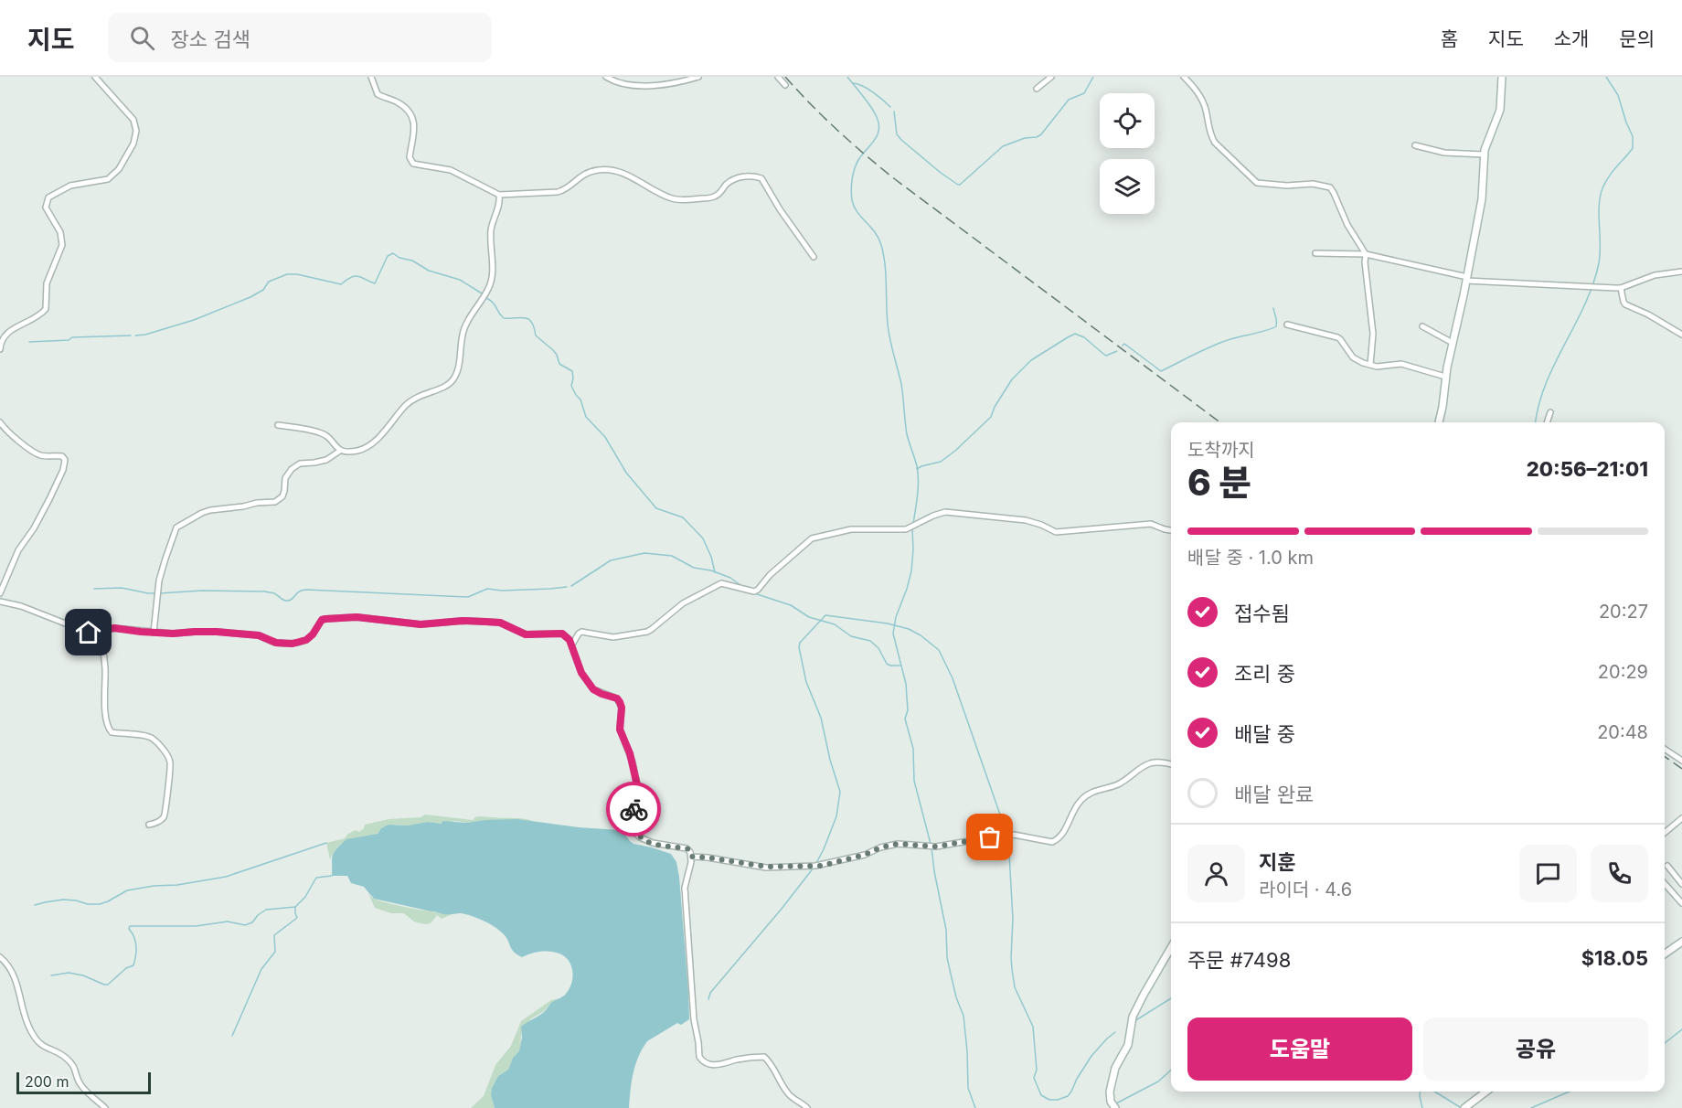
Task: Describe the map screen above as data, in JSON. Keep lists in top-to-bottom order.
{
  "scale_bar": "200 m",
  "page": {
    "header": "지도",
    "search": "장소 검색",
    "nav": [
      "홈",
      "지도",
      "소개",
      "문의"
    ],
    "heading": ["6 분", "도착까지", "20:56–21:01"],
    "panel": [
      "지훈",
      "라이더 · 4.6",
      "주문 #7498",
      "$18.05"
    ],
    "bar": "배달 중 · 1.0 km",
    "list": [
      ["접수됨", "20:27"],
      ["조리 중", "20:29"],
      ["배달 중", "20:48"],
      "배달 완료"
    ],
    "buttons": ["도움말", "공유"],
    "scale": "200 m"
  }
}
